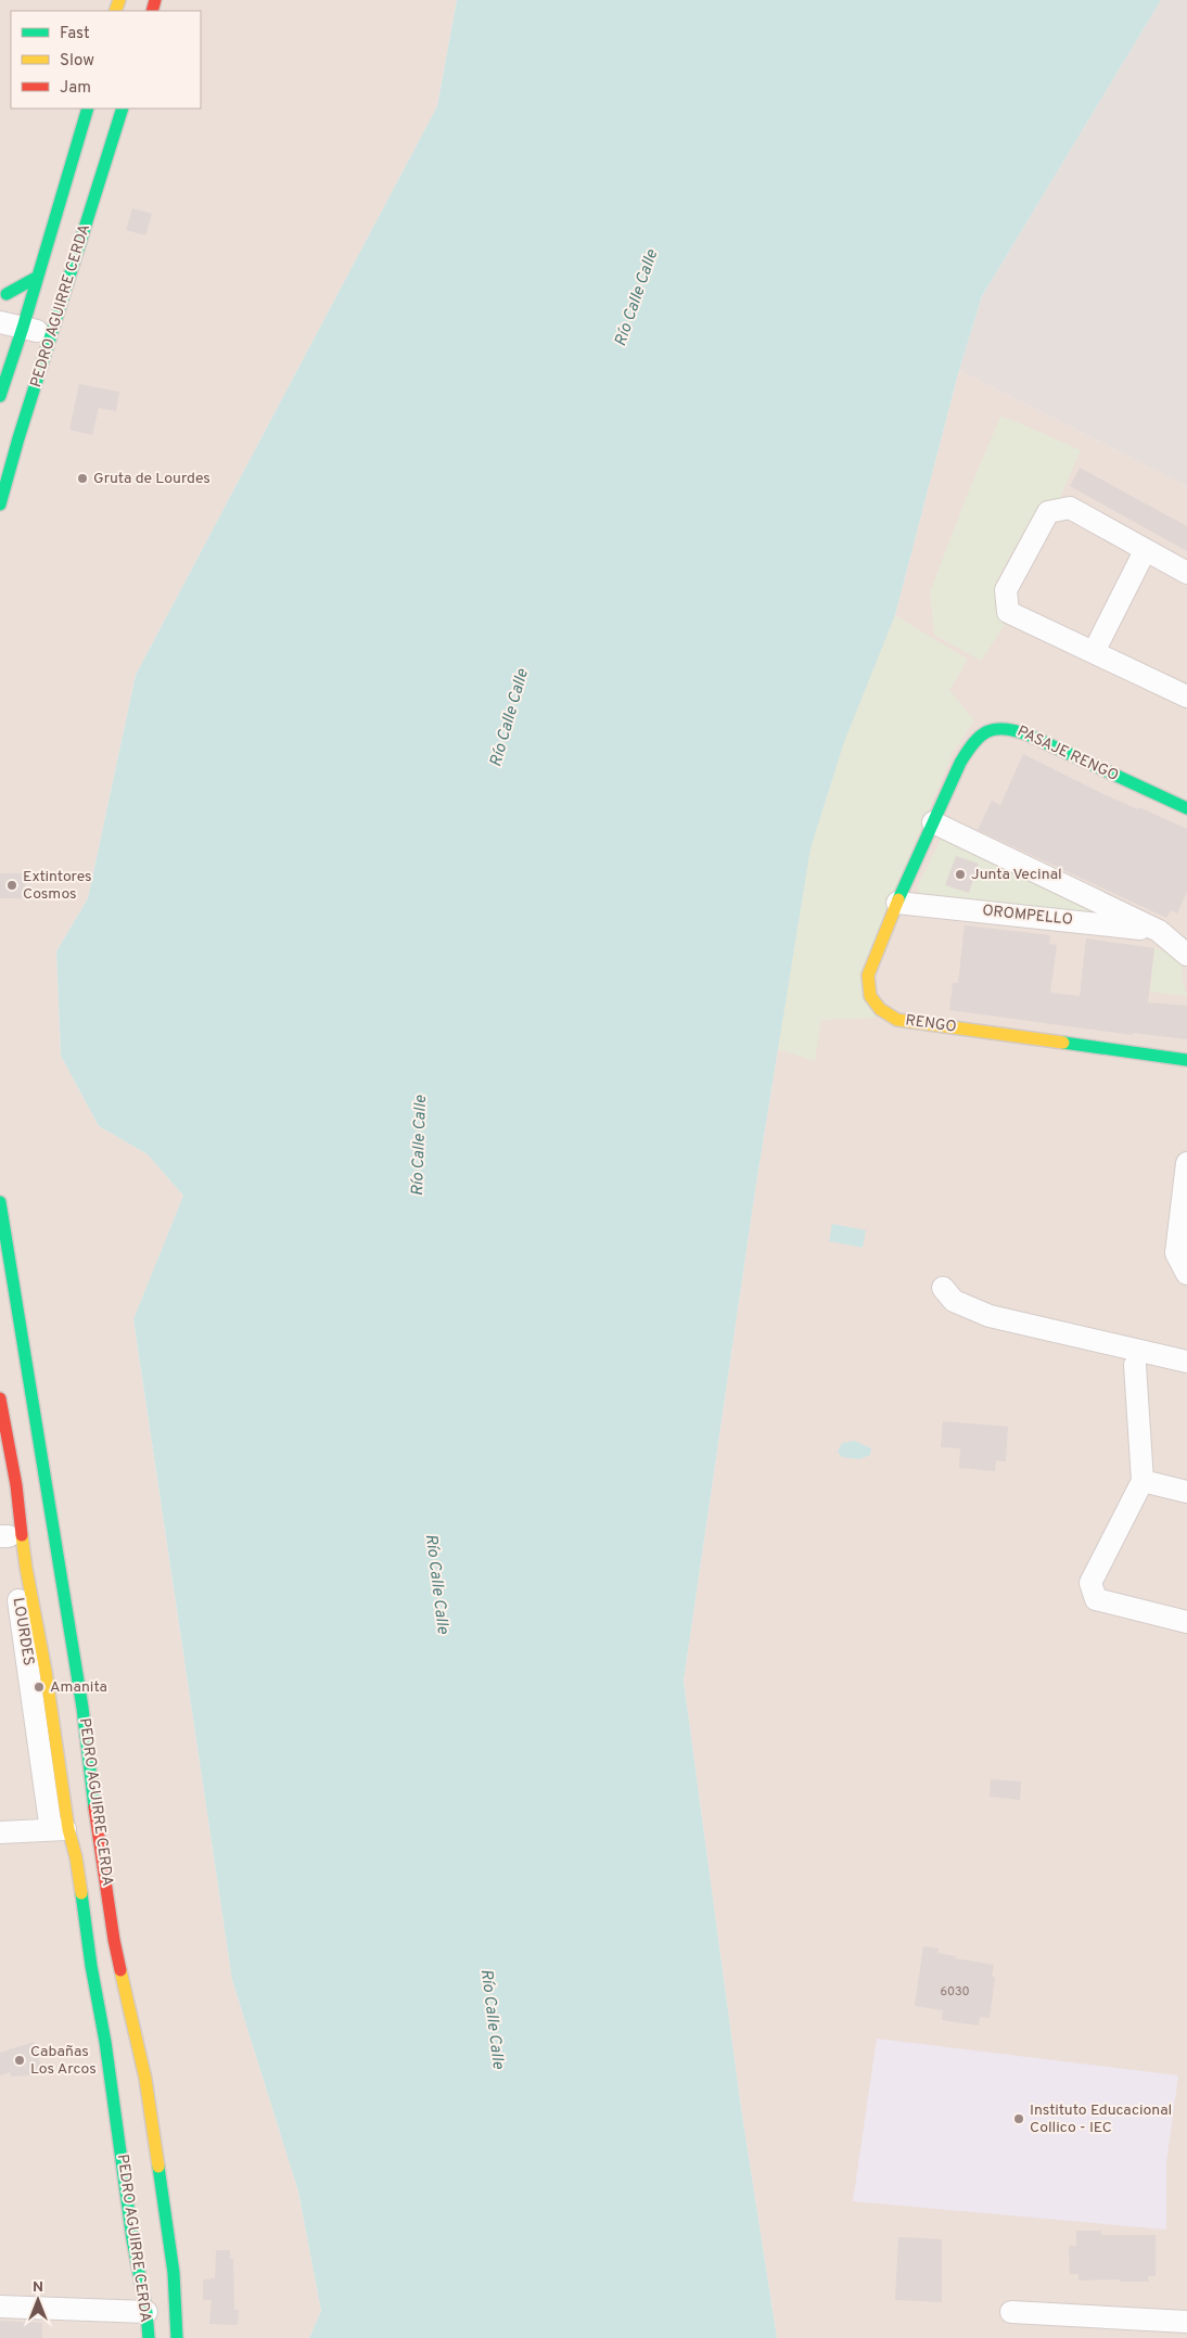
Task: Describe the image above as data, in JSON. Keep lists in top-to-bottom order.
{
  "streets": {
    "main road": ["PEDRO AGUIRRE CERDA", "PASAJE RENGO", "RENGO"],
    "street": ["OROMPELLO", "LOURDES"]
  },
  "crossings": [
    ["PEDRO AGUIRRE CERDA", "LOURDES"],
    ["PASAJE RENGO", "OROMPELLO"],
    ["PASAJE RENGO", "RENGO"],
    ["OROMPELLO", "RENGO"]
  ],
  "water": ["Río Calle Calle"],
  "places": [
    "Gruta de Lourdes",
    "Junta Vecinal",
    "Extintores Cosmos",
    "Amanita",
    "Cabañas Los Arcos",
    "Instituto Educacional Collico - IEC"
  ],
  "house_numbers": ["6030"],
  "legend": ["Fast", "Slow", "Jam"],
  "north": "top"
}
